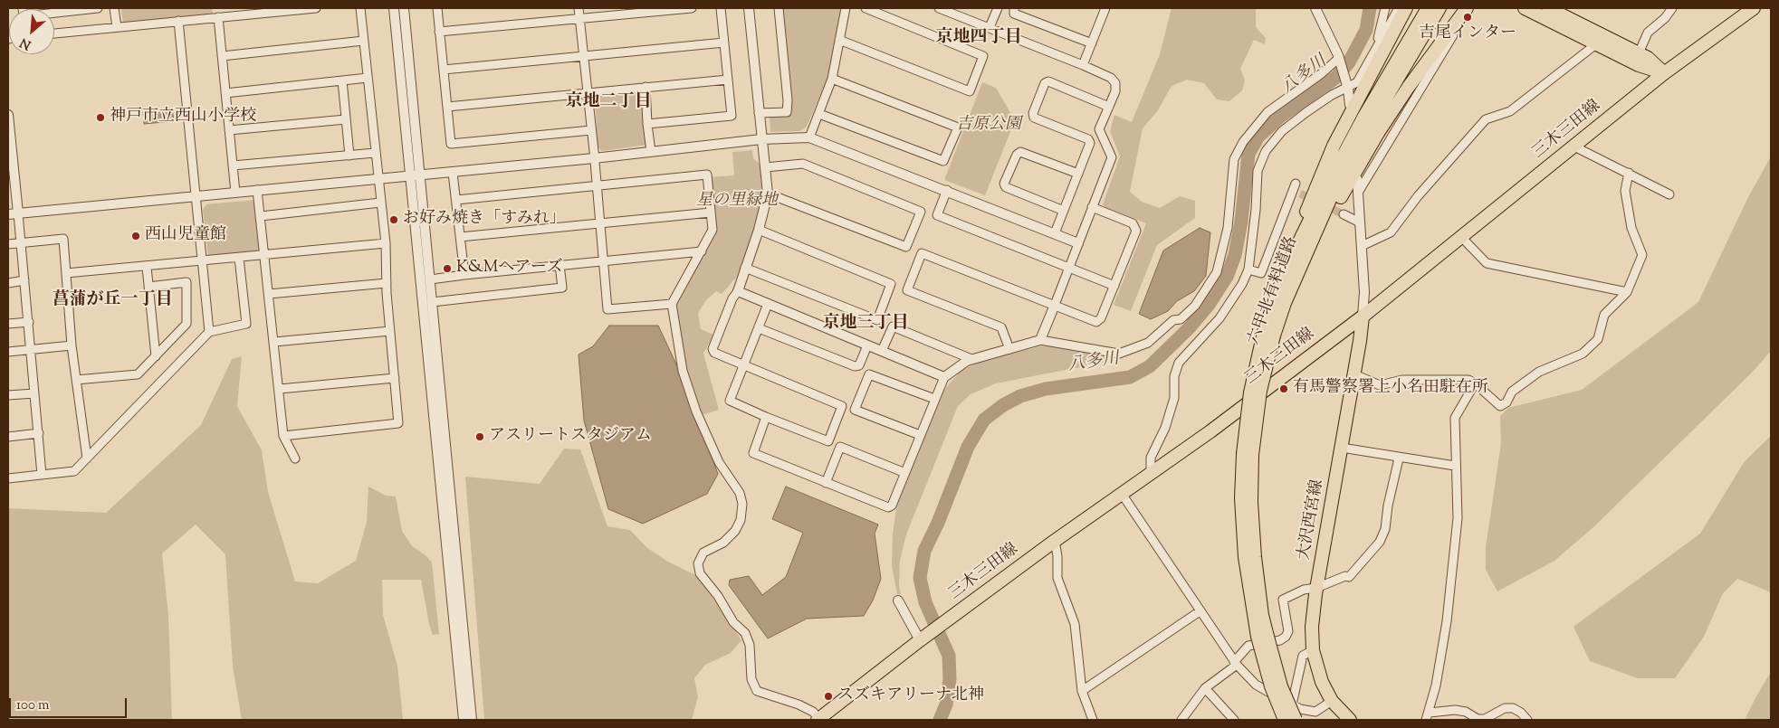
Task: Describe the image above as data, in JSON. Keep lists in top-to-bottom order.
{
  "streets": {
    "main road": ["三木三田線", "六甲北有料道路", "大沢西宮線"]
  },
  "crossings": [
    ["三木三田線", "大沢西宮線"]
  ],
  "districts": [
    "京地四丁目",
    "京地二丁目",
    "菖蒲が丘一丁目",
    "京地三丁目"
  ],
  "water": ["八多川"],
  "parks": ["吉原公園", "星の里緑地"],
  "places": [
    "吉尾インター",
    "神戸市立西山小学校",
    "お好み焼き「すみれ」",
    "西山児童館",
    "K&Mヘアーズ",
    "有馬警察署上小名田駐在所",
    "アスリートスタジアム",
    "スズキアリーナ北神"
  ],
  "scale_bar": "100 m",
  "north": "bottom left"
}
